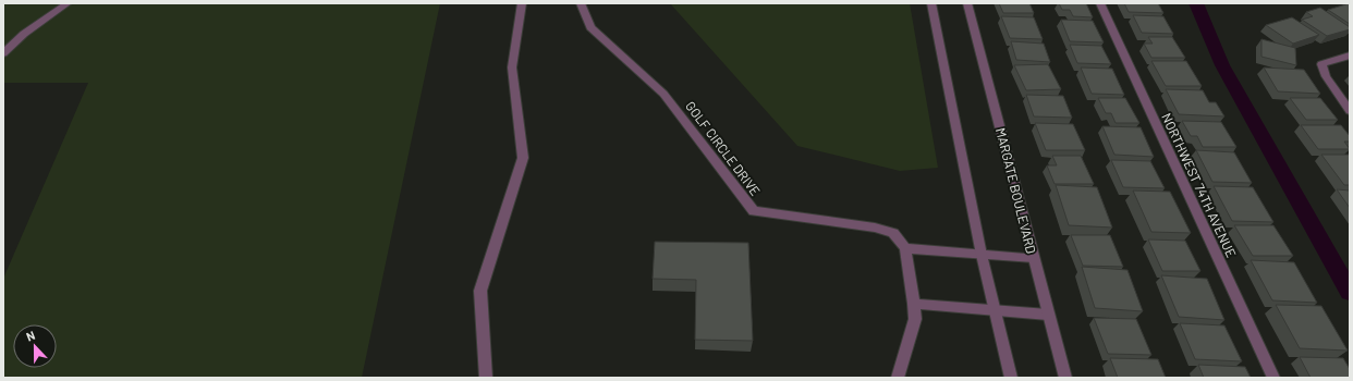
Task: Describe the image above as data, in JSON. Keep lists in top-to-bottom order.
{
  "streets": {
    "street": ["GOLF CIRCLE DRIVE", "NORTHWEST 74TH AVENUE", "MARGATE BOULEVARD"]
  },
  "north": "top"
}
